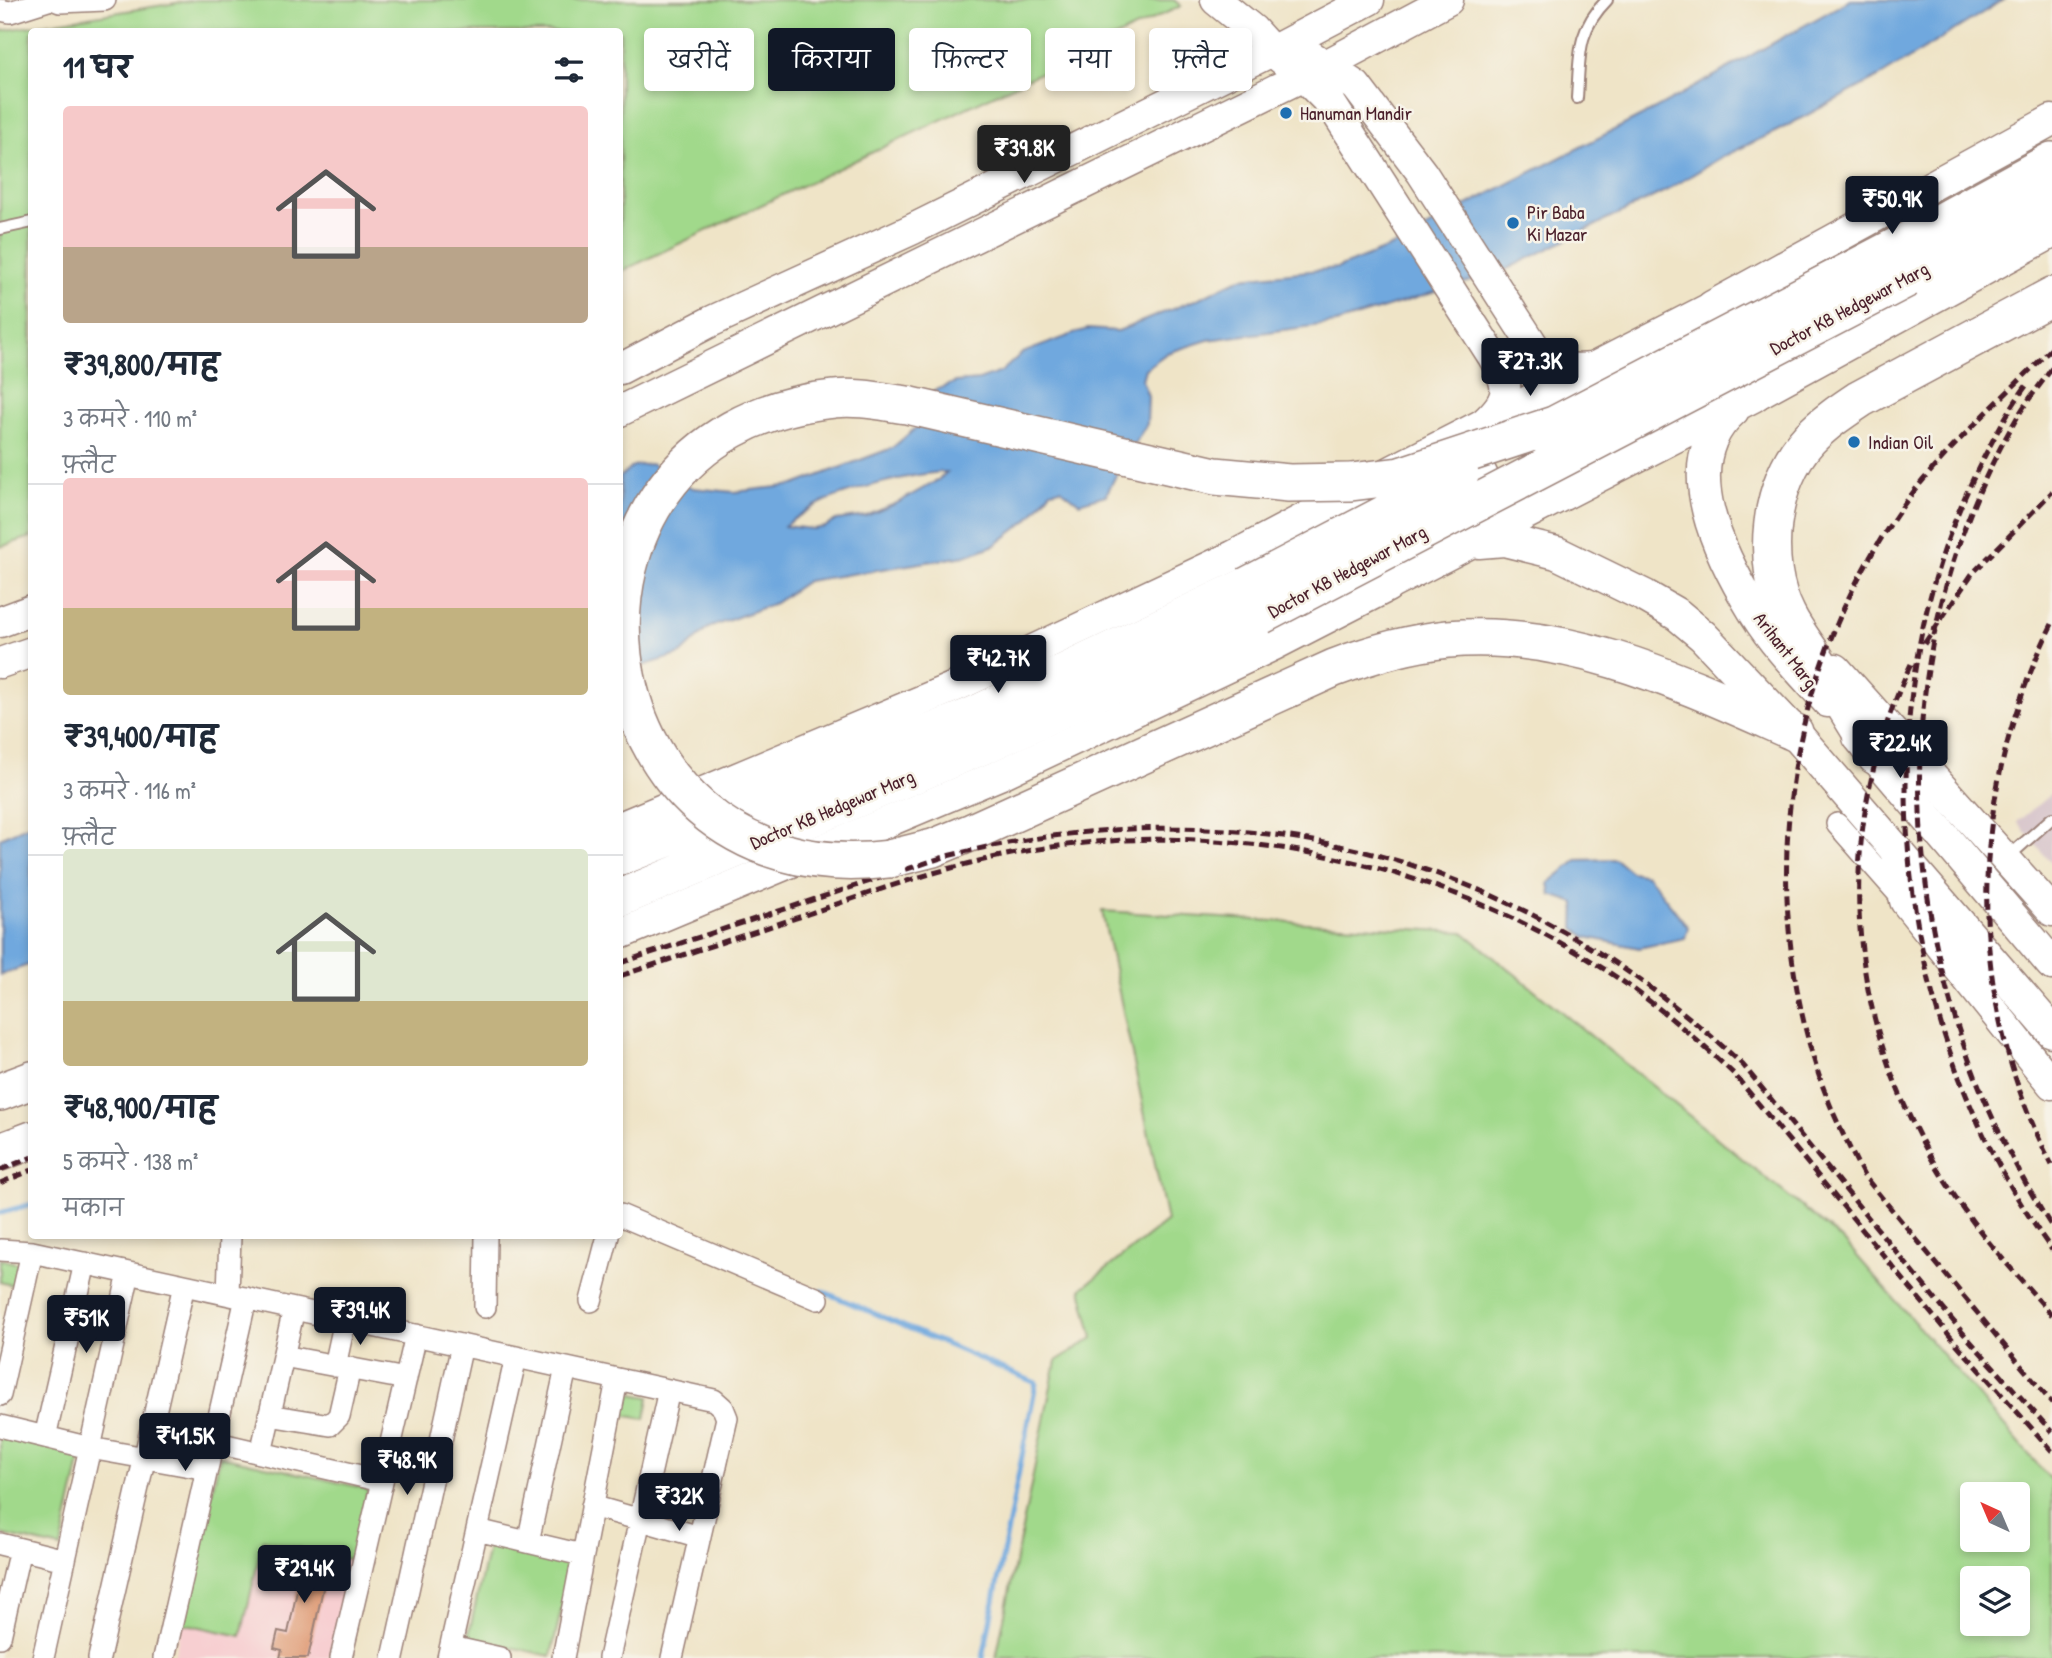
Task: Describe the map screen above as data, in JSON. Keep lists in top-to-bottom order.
{
  "streets": {
    "highway": ["Doctor KB Hedgewar Marg"],
    "main road": ["Arihant Marg"]
  },
  "places": ["Hanuman Mandir", "Pir Baba Ki Mazar", "Indian Oil"],
  "north": "top left",
  "page": {
    "chip": [
      "खरीदें",
      "किराया",
      "फ़िल्टर",
      "नया",
      "फ़्लैट"
    ],
    "heading": "11 घर",
    "list": [
      {
        "name": "₹39,800/माह",
        "note": "3 कमरे · 110 m² · फ़्लैट"
      },
      {
        "name": "₹39,400/माह",
        "note": "3 कमरे · 116 m² · फ़्लैट"
      },
      {
        "name": "₹48,900/माह",
        "note": "5 कमरे · 138 m² · मकान"
      }
    ],
    "price": [
      "₹39.8K",
      "₹50.9K",
      "₹27.3K",
      "₹42.7K",
      "₹22.4K",
      "₹39.4K",
      "₹51K",
      "₹41.5K",
      "₹48.9K",
      "₹32K",
      "₹29.4K"
    ]
  }
}
